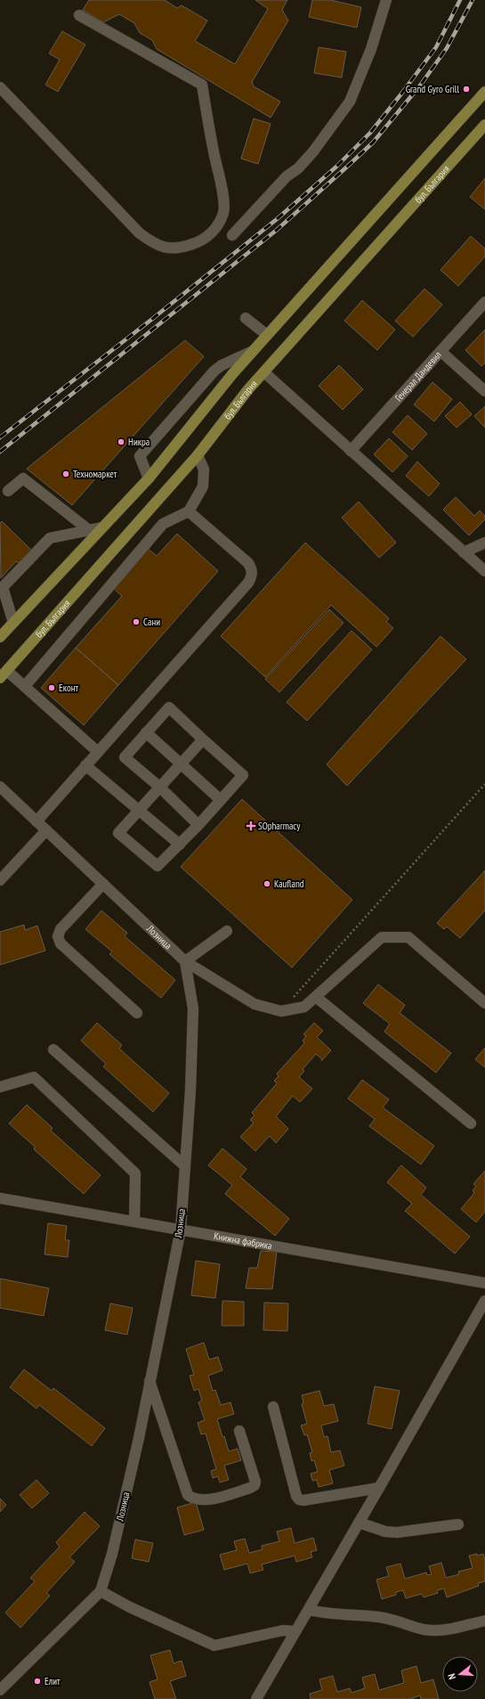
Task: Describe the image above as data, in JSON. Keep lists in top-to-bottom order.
{
  "streets": {
    "main road": ["бул. България"],
    "street": ["Генерал Дандевил", "Лозница", "Книжна фабрика"]
  },
  "crossings": [
    ["Лозница", "Книжна фабрика"]
  ],
  "places": {
    "other": [
      "Grand Gyro Grill",
      "Никра",
      "Техномаркет",
      "Сани",
      "Еконт",
      "Kaufland",
      "Елит"
    ],
    "health": ["SOpharmacy"]
  },
  "north": "left"
}
